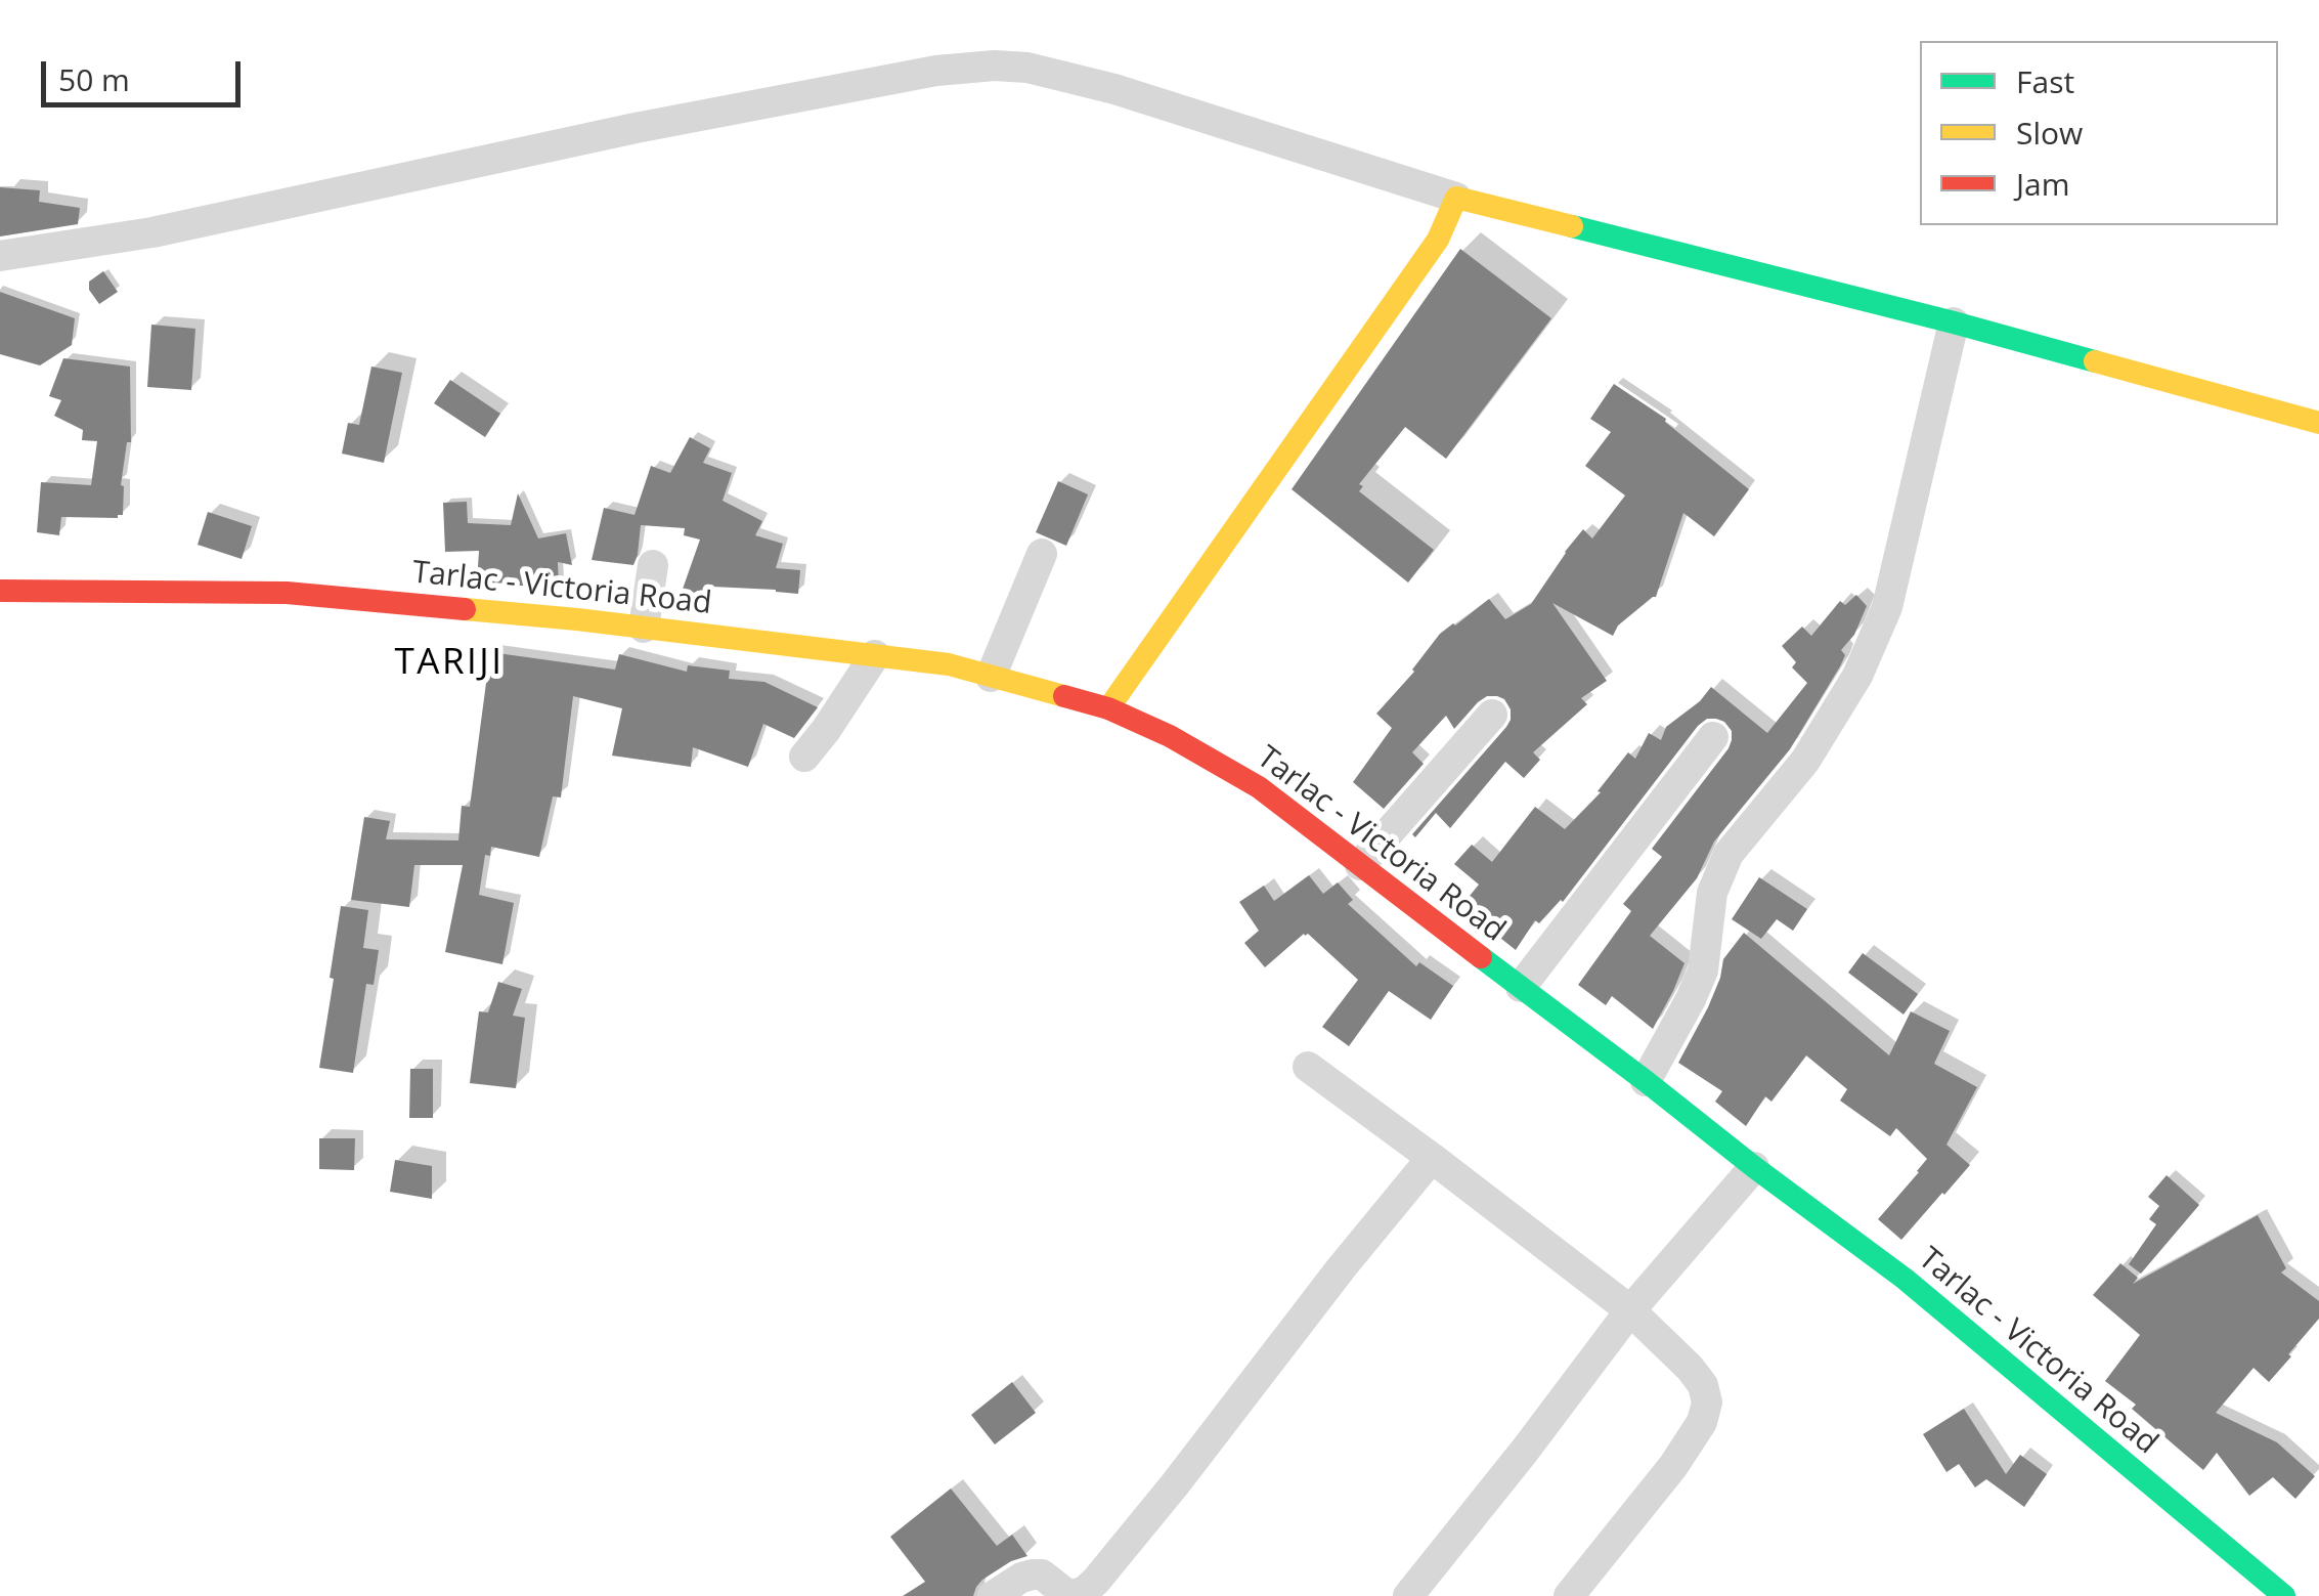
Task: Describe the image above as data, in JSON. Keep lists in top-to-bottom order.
{
  "streets": {
    "main road": ["Tarlac - Victoria Road"]
  },
  "districts": ["TARIJI"],
  "legend": ["Fast", "Slow", "Jam"],
  "scale_bar": "50 m"
}
